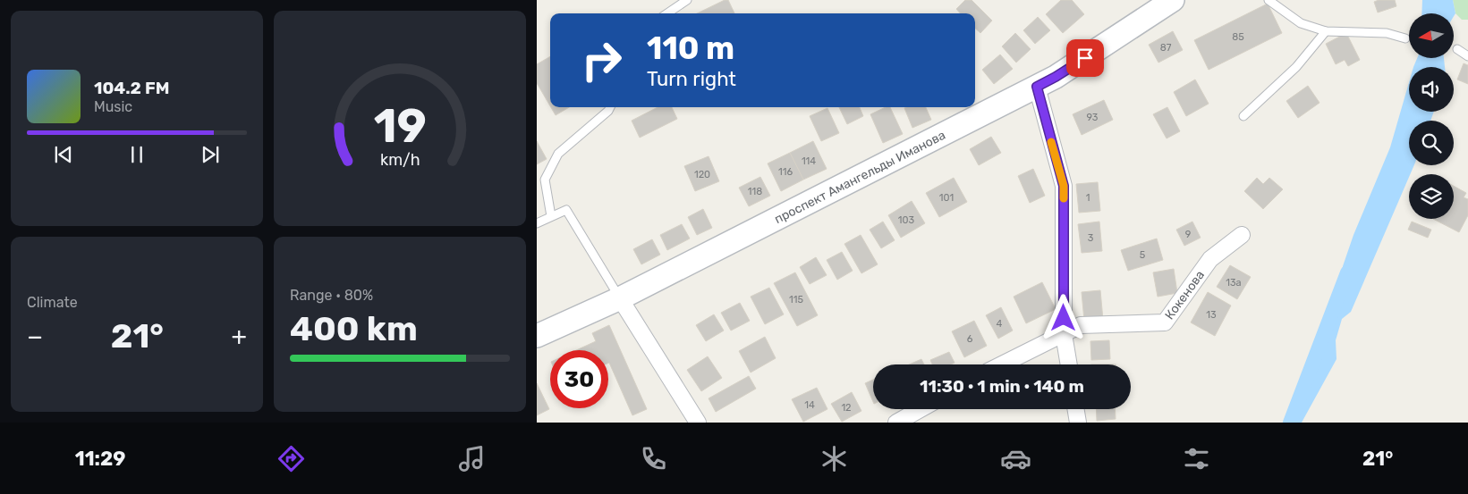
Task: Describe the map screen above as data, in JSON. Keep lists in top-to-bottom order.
{
  "streets": {
    "main road": ["проспект Амангельды Иманова"],
    "street": ["Кокенова"]
  },
  "house_numbers": [
    "85",
    "87",
    "93",
    "114",
    "116",
    "120",
    "118",
    "101",
    "1",
    "103",
    "9",
    "3",
    "5",
    "13а",
    "115",
    "13",
    "4",
    "6",
    "14",
    "12"
  ],
  "north": "left",
  "page": {
    "turn": ["110 m", "Turn right"],
    "song": ["104.2 FM", "Music"],
    "tile": [
      "Climate",
      ["Range · 80%", "400 km"]
    ],
    "heat": ["−", "21°", "+"],
    "limit": "30",
    "trip": "11:30 · 1 min · 140 m",
    "tabs": ["11:29", "21°"],
    "gauge": ["19", "km/h"]
  }
}
